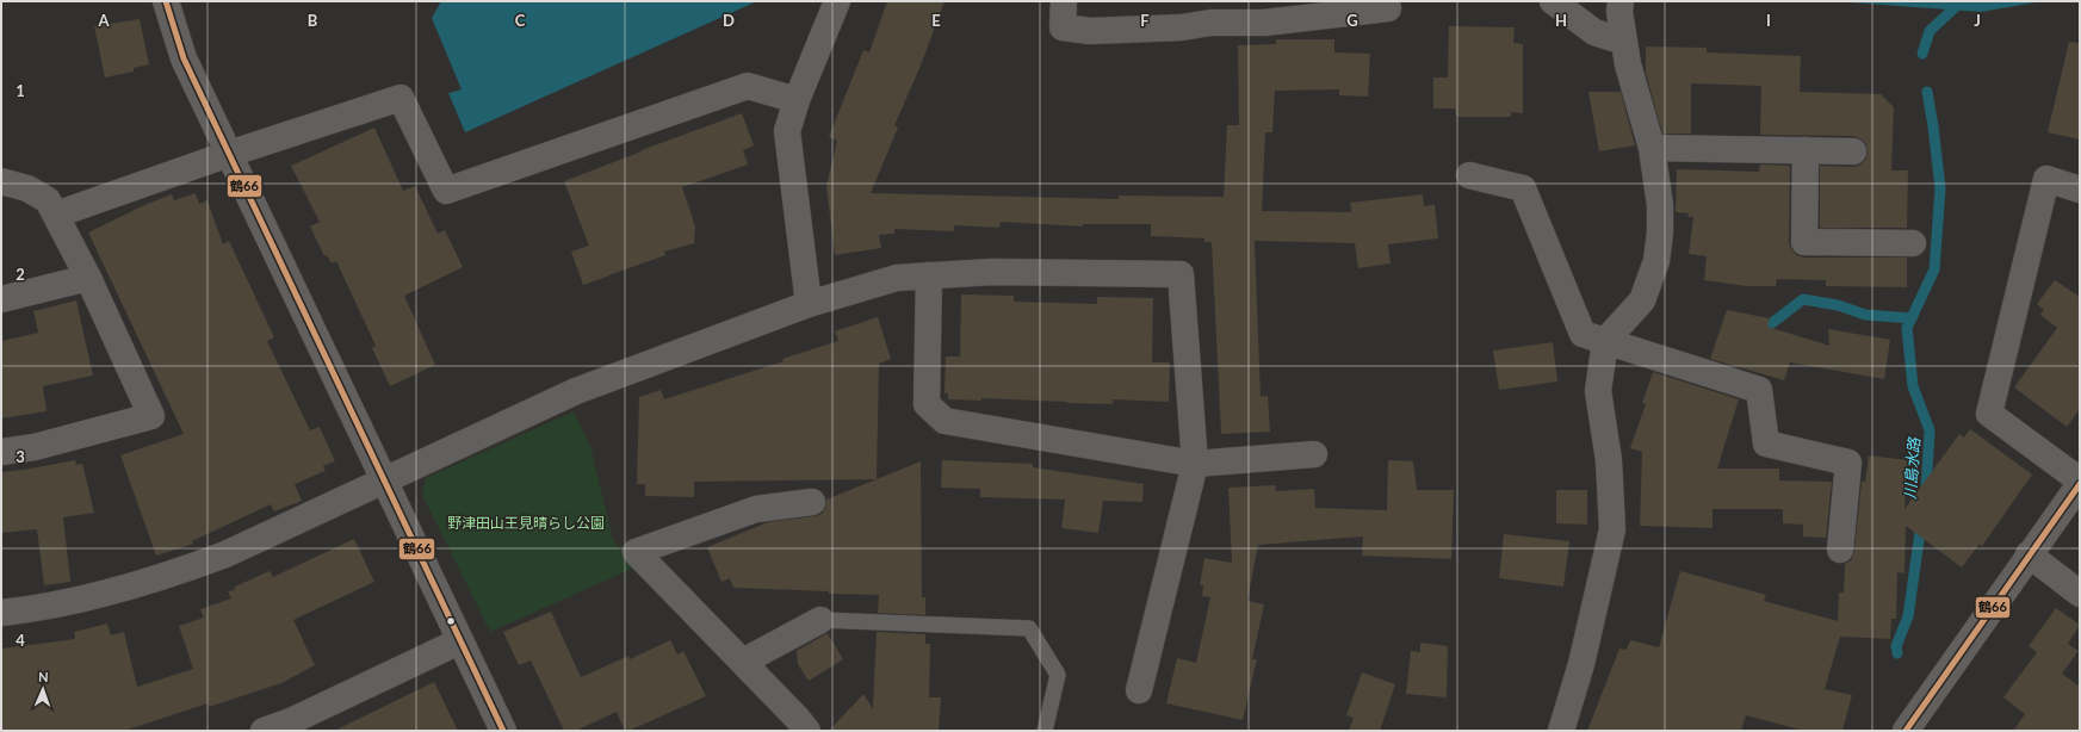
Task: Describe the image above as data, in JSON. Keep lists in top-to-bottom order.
{
  "water": ["川島水路"],
  "parks": ["野津田山王見晴らし公園"],
  "lines": ["transit line 鶴66"],
  "north": "top",
  "grid": {
    "columns": [
      "A",
      "B",
      "C",
      "D",
      "E",
      "F",
      "G",
      "H",
      "I",
      "J"
    ],
    "rows": [
      "1",
      "2",
      "3",
      "4"
    ]
  }
}
